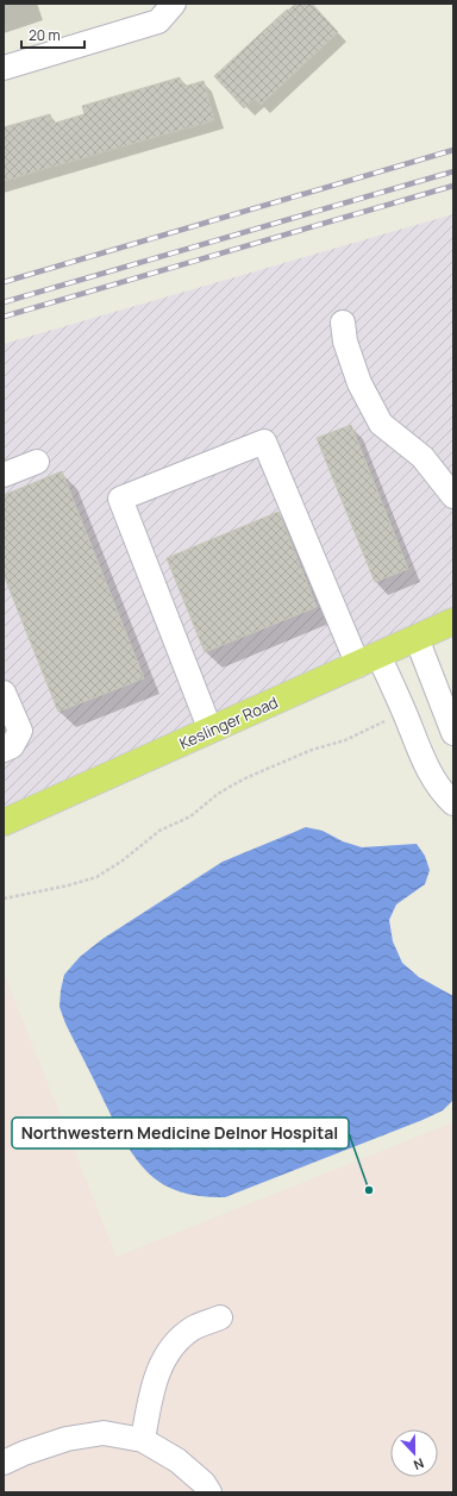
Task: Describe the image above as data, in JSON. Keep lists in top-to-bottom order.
{
  "streets": {
    "main road": ["Keslinger Road"]
  },
  "places": ["Northwestern Medicine Delnor Hospital"],
  "scale_bar": "20 m",
  "north": "bottom"
}
